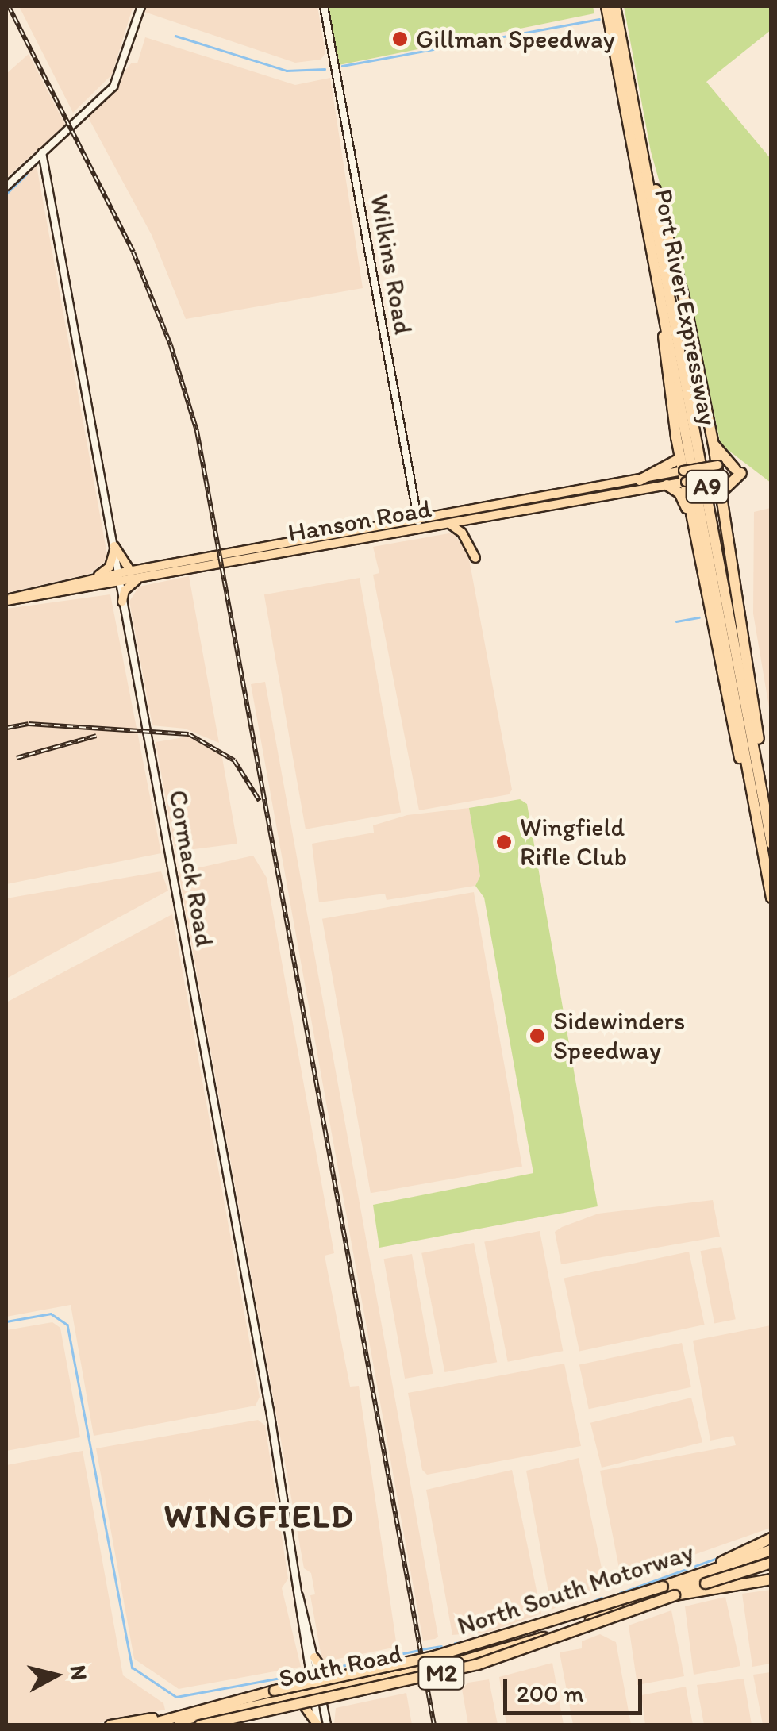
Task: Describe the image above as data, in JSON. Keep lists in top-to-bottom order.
{
  "streets": {
    "highway": [
      "Port River Expressway",
      "A9",
      "North South Motorway",
      "M2"
    ],
    "main road": ["Hanson Road", "South Road"],
    "street": ["Wilkins Road", "Cormack Road"]
  },
  "crossings": [
    ["Wilkins Road", "Hanson Road"],
    ["Hanson Road", "Cormack Road"],
    ["Cormack Road", "South Road"],
    ["North South Motorway", "South Road"],
    ["North South Motorway", "M2"]
  ],
  "districts": ["WINGFIELD"],
  "places": ["Gillman Speedway", "Wingfield Rifle Club", "Sidewinders Speedway"],
  "scale_bar": "200 m",
  "north": "right"
}
